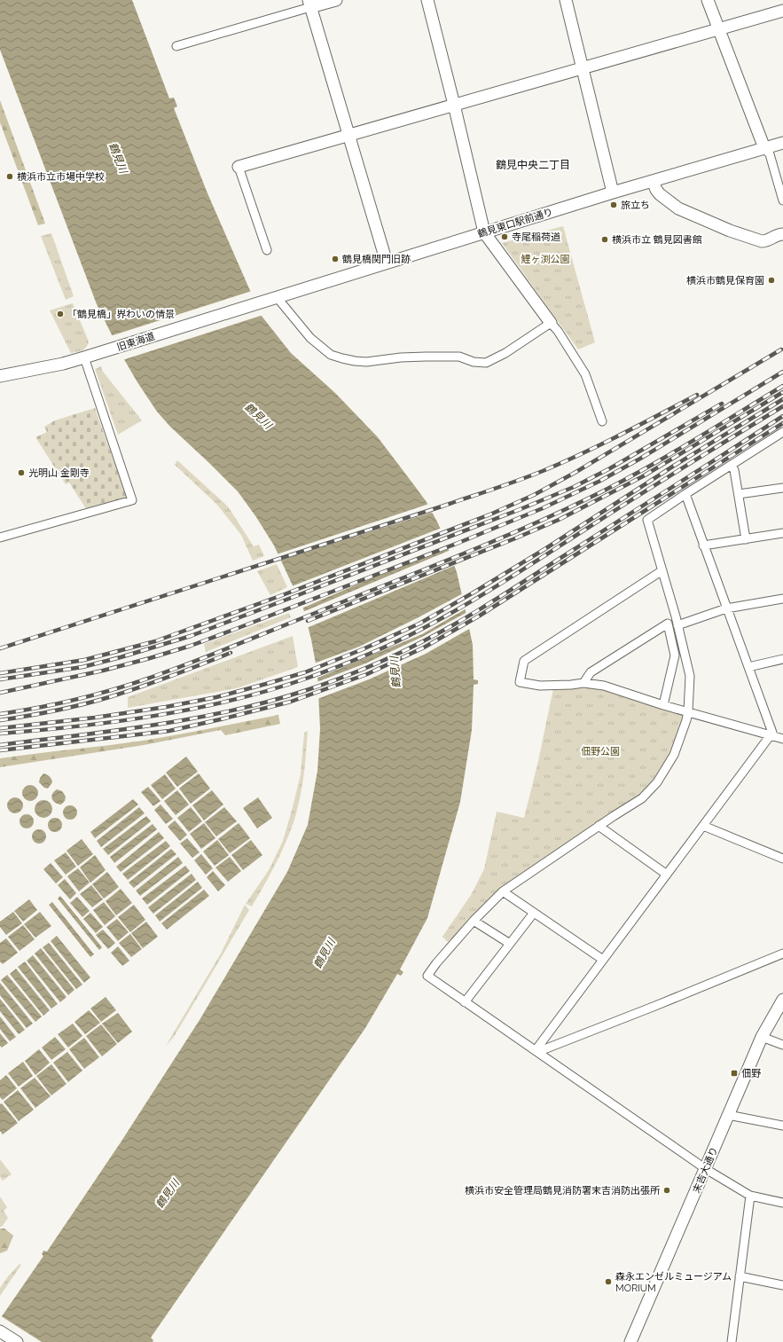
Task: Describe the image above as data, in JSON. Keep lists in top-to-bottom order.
{
  "streets": {
    "street": ["鶴見東口駅前通り", "旧東海道", "末吉大通り"]
  },
  "crossings": [
    ["鶴見東口駅前通り", "旧東海道"]
  ],
  "districts": ["鶴見中央二丁目"],
  "water": ["鶴見川"],
  "parks": ["鯉ヶ渕公園", "佃野公園"],
  "places": {
    "other": [
      "横浜市立市場中学校",
      "旅立ち",
      "寺尾稲荷道",
      "横浜市立 鶴見図書館",
      "鶴見橋関門旧跡",
      "横浜市鶴見保育園",
      "「鶴見橋」界わいの情景",
      "光明山 金剛寺",
      "横浜市安全管理局鶴見消防署末吉消防出張所",
      "森永エンゼルミュージアム MORIUM"
    ],
    "transit": ["佃野"]
  }
}
